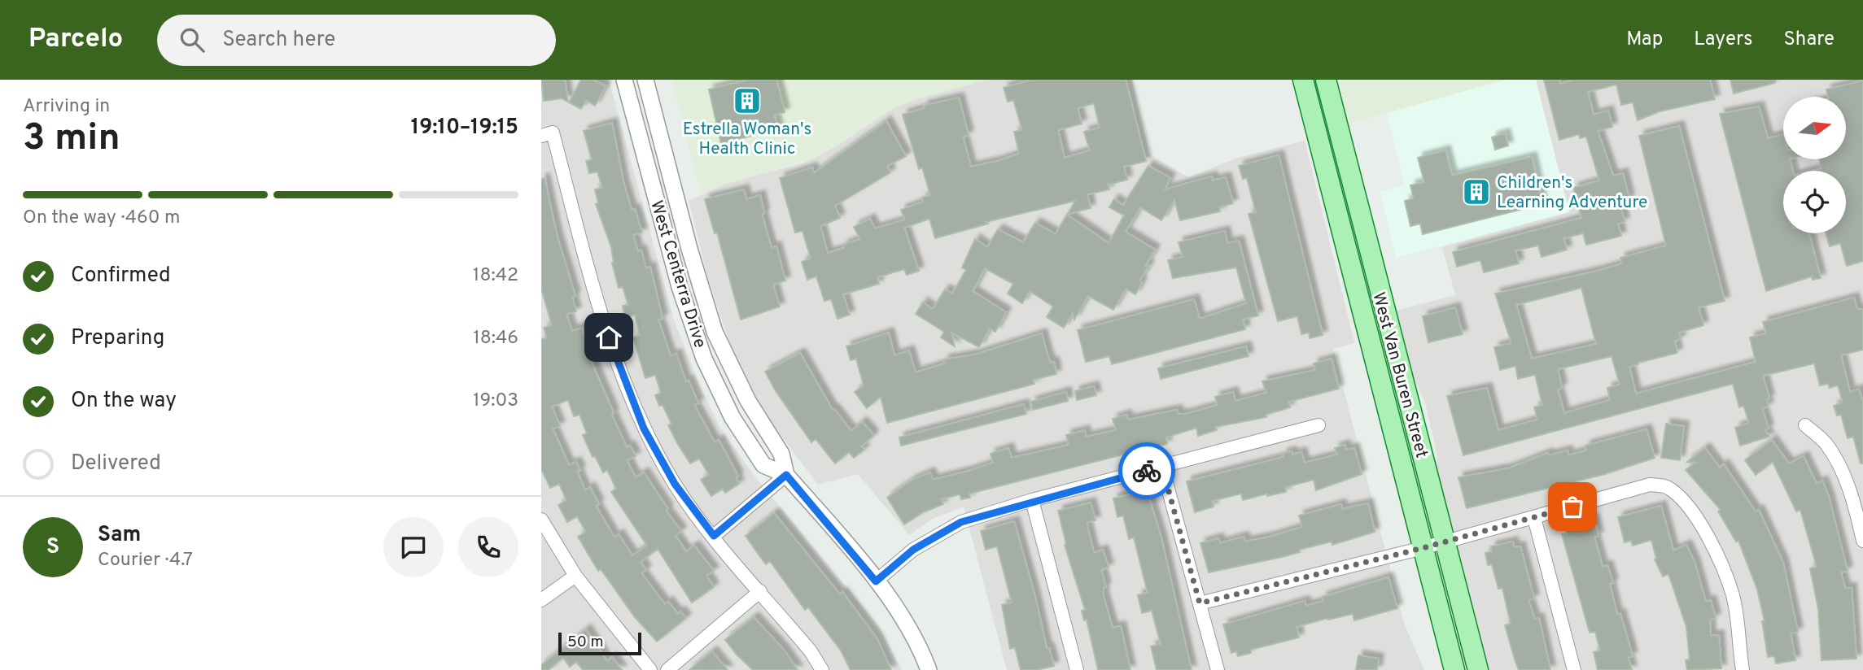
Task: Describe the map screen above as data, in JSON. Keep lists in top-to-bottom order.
{
  "streets": {
    "main road": ["West Van Buren Street"],
    "street": ["West Centerra Drive"]
  },
  "places": {
    "building": ["Estrella Woman's Health Clinic", "Children's Learning Adventure"]
  },
  "scale_bar": "50 m",
  "north": "right",
  "page": {
    "header": "Parcelo",
    "search": "Search here",
    "nav": ["Map", "Layers", "Share"],
    "heading": ["3 min", "Arriving in", "19:10–19:15"],
    "panel": ["Sam", "Courier · 4.7"],
    "bar": "On the way · 460 m",
    "list": [
      ["Confirmed", "18:42"],
      ["Preparing", "18:46"],
      ["On the way", "19:03"],
      "Delivered"
    ],
    "round": "S",
    "scale": "50 m"
  }
}
